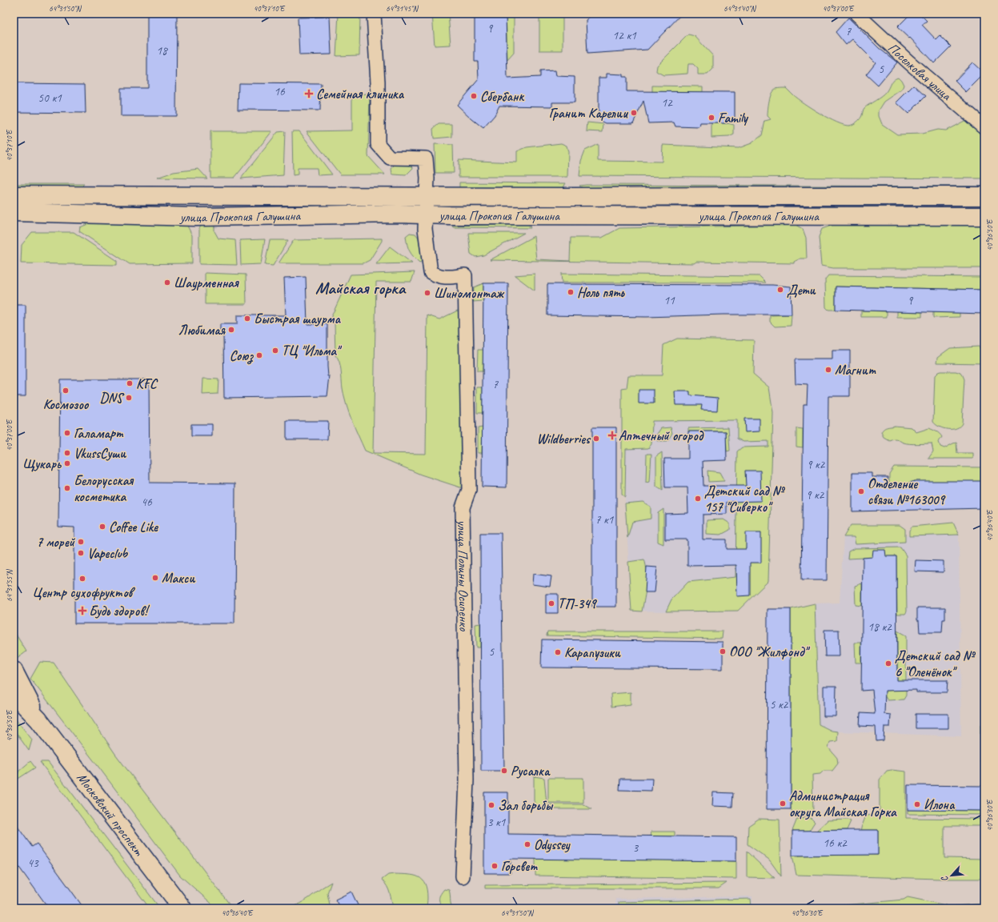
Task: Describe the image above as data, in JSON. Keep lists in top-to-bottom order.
{
  "streets": {
    "main road": ["улица Прокопия Галушина", "Московский проспект"],
    "street": ["Поселковая улица", "улица Полины Осипенко"]
  },
  "crossings": [
    ["улица Прокопия Галушина", "улица Полины Осипенко"]
  ],
  "districts": ["Майская горка"],
  "places": {
    "health": ["Семейная клиника", "Аптечный огород", "Будь здоров!"],
    "other": [
      "Сбербанк",
      "Гранит Карелии",
      "Family",
      "Шаурменная",
      "Дети",
      "Ноль пять",
      "Шиномонтаж",
      "Быстрая шаурма",
      "Любимая",
      "ТЦ \"Ильма\"",
      "Союз",
      "Магнит",
      "KFC",
      "Космозоо",
      "DNS",
      "Галамарт",
      "Wildberries",
      "VkussСуши",
      "Щукарь",
      "Белорусская косметика",
      "Отделение связи №163009",
      "Детский сад № 157 \"Сиверко\"",
      "Coffee Like",
      "7 морей",
      "Vapeclub",
      "Макси",
      "Центр сухофруктов",
      "ТП-349",
      "ООО \"Жилфонд\"",
      "Карапузики",
      "Детский сад № 6 \"Оленёнок\"",
      "Русалка",
      "Администрация округа Майская Горка",
      "Илона",
      "Зал борьбы",
      "Odyssey",
      "Горсвет"
    ]
  },
  "house_numbers": [
    "9",
    "7",
    "12 к1",
    "18",
    "5",
    "16",
    "50 к1",
    "12",
    "11",
    "9",
    "7",
    "9 к2",
    "9 к2",
    "46",
    "7 к1",
    "18 к2",
    "5",
    "5 к2",
    "3 к1",
    "16 к2",
    "3",
    "43"
  ],
  "north": "bottom left",
  "coordinates": [
    "64°31'50\"N",
    "40°37'10\"E",
    "64°31'45\"N",
    "64°31'40\"N",
    "40°37'00\"E",
    "40°36'50\"E",
    "40°36'40\"E",
    "64°31'55\"N",
    "40°36'30\"E"
  ]
}
